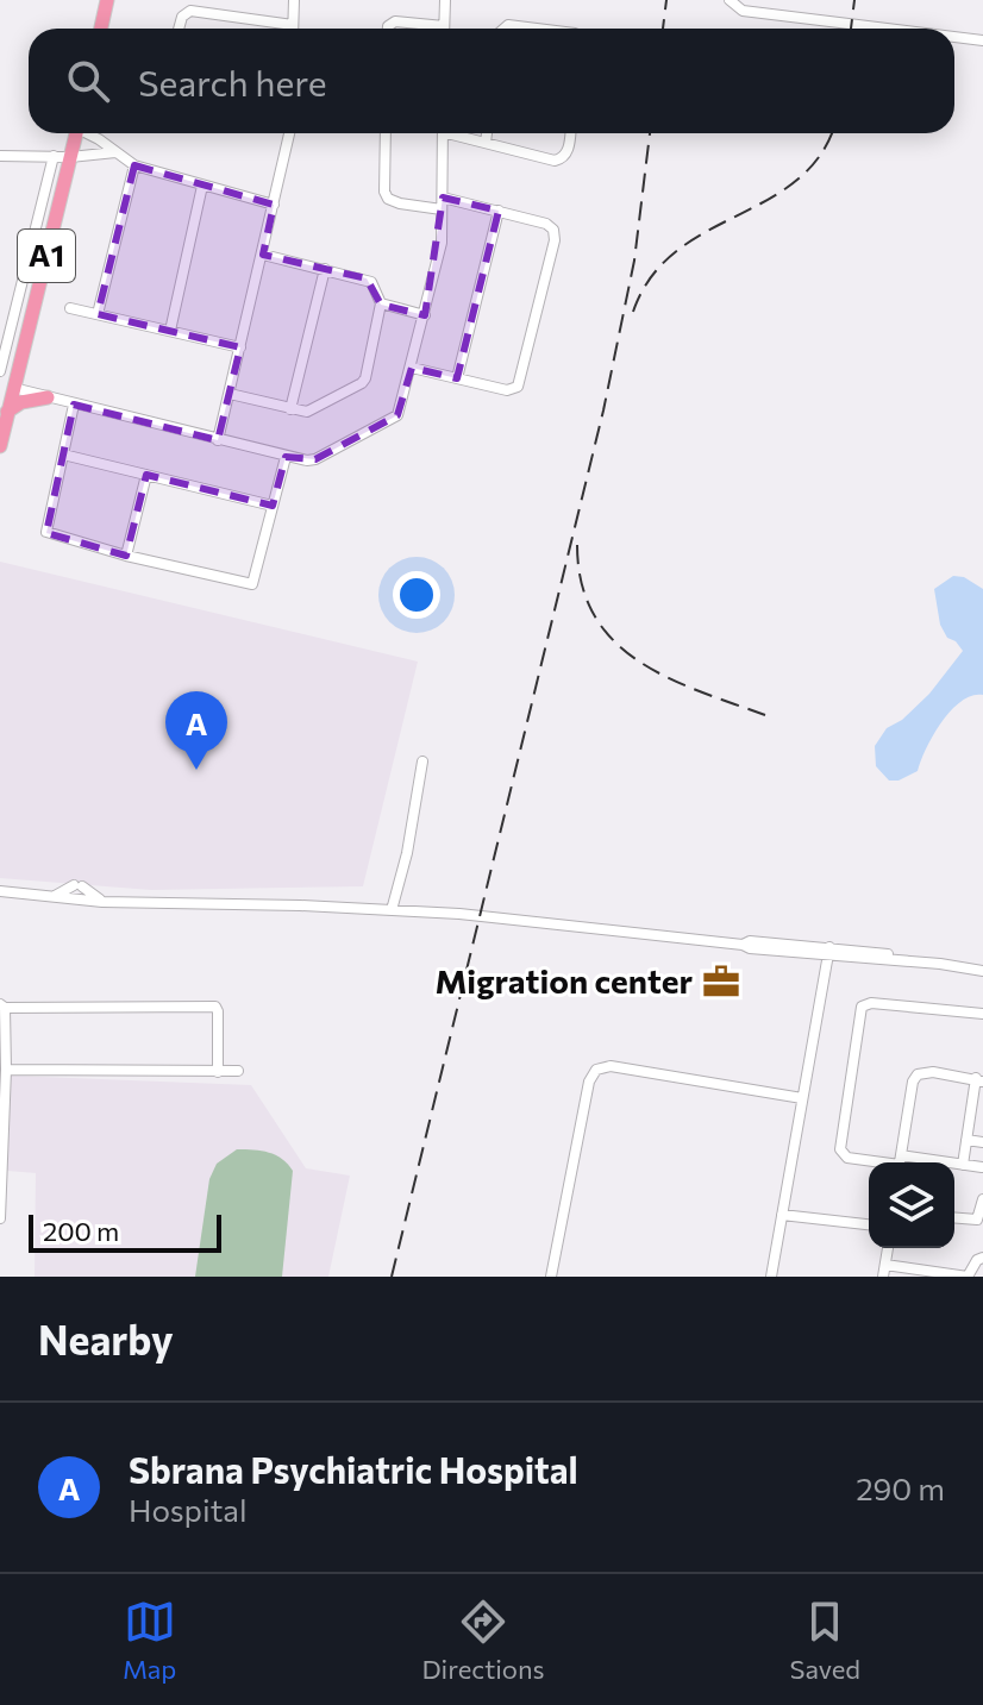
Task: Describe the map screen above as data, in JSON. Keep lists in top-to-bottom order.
{
  "streets": {
    "highway": ["A1"]
  },
  "places": {
    "office": ["Migration center"]
  },
  "scale_bar": "200 m",
  "page": {
    "search": "Search here",
    "pins": "A",
    "scale": "200 m",
    "heading": "Nearby",
    "list": [
      {
        "mark": "A",
        "name": "Sbrana Psychiatric Hospital",
        "note": "Hospital",
        "value": "290 m"
      }
    ],
    "nav": ["Map", "Directions", "Saved"]
  }
}
